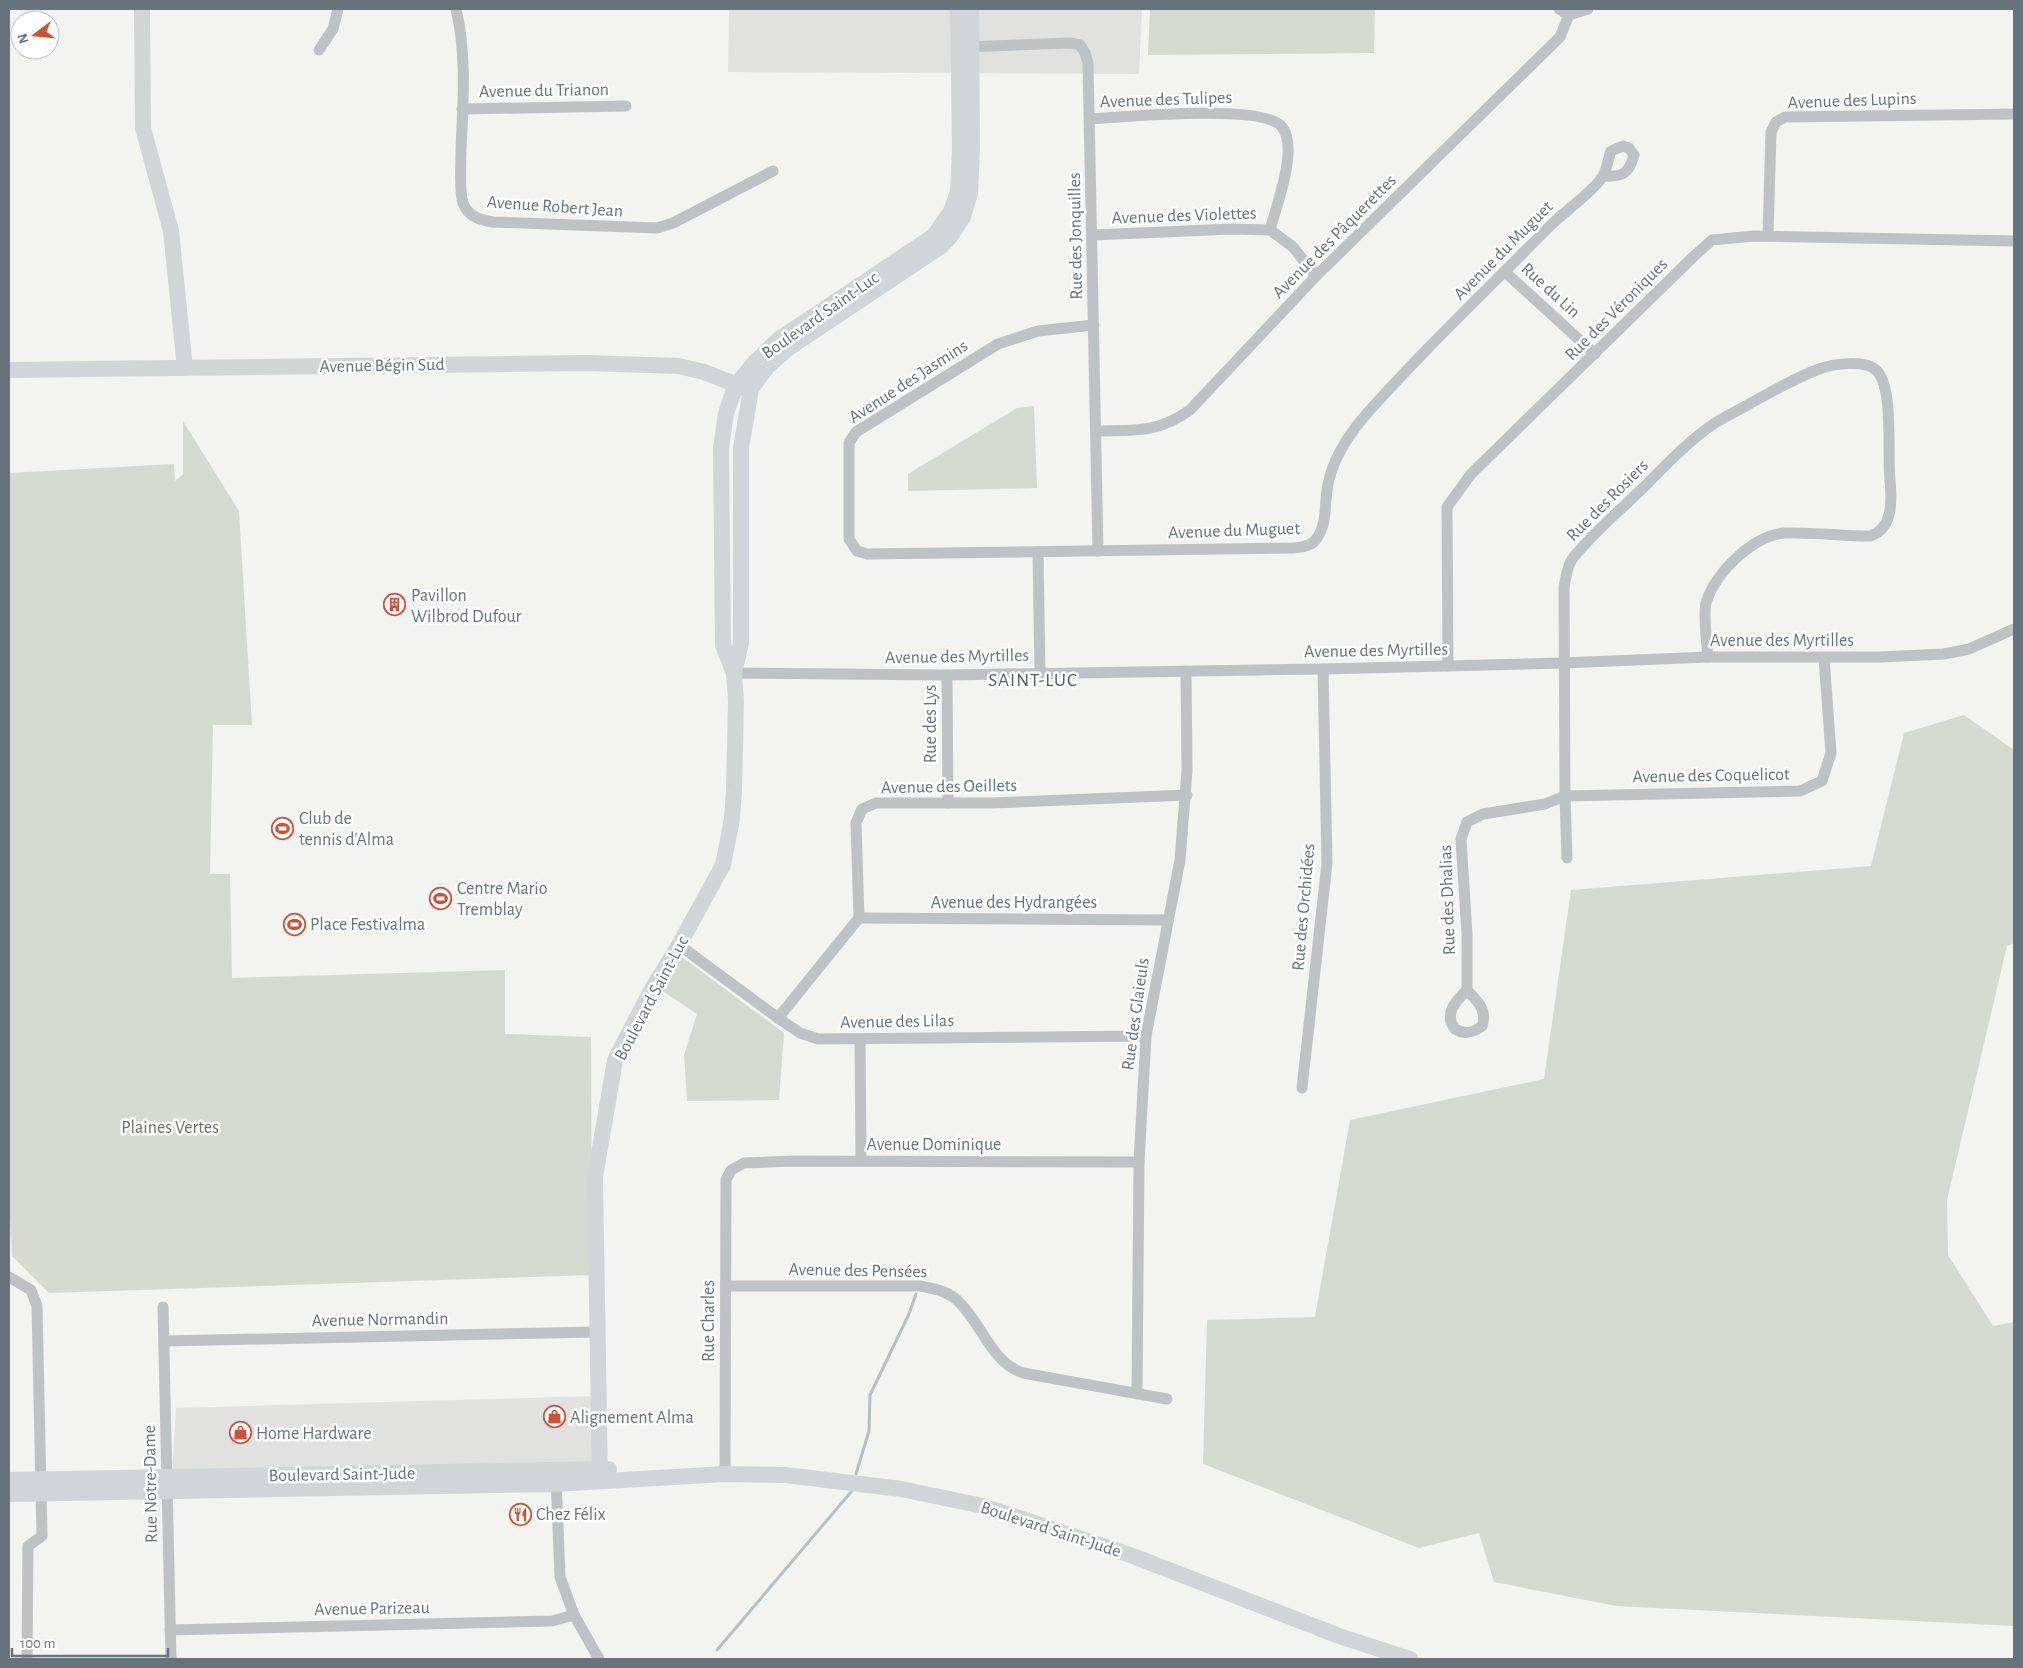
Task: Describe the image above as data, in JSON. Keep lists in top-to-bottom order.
{
  "streets": {
    "street": [
      "Avenue du Trianon",
      "Avenue des Tulipes",
      "Avenue des Lupins",
      "Avenue Robert Jean",
      "Avenue des Violettes",
      "Rue des Jonquilles",
      "Avenue des Pâquerettes",
      "Avenue du Muguet",
      "Rue du Lin",
      "Rue des Véroniques",
      "Boulevard Saint-Luc",
      "Avenue Bégin Sud",
      "Avenue des Jasmins",
      "Rue des Rosiers",
      "Avenue des Myrtilles",
      "Rue des Lys",
      "Avenue des Coquelicot",
      "Avenue des Oeillets",
      "Rue des Dhalias",
      "Avenue des Hydrangées",
      "Rue des Orchidées",
      "Rue des Glaieuls",
      "Avenue des Lilas",
      "Avenue Dominique",
      "Avenue des Pensées",
      "Avenue Normandin",
      "Rue Charles",
      "Boulevard Saint-Jude",
      "Rue Notre-Dame",
      "Avenue Parizeau"
    ]
  },
  "crossings": [
    ["Avenue du Trianon", "Avenue Robert Jean"],
    ["Avenue des Tulipes", "Avenue des Violettes"],
    ["Avenue des Tulipes", "Rue des Jonquilles"],
    ["Avenue des Lupins", "Rue des Véroniques"],
    ["Avenue des Violettes", "Rue des Jonquilles"],
    ["Avenue des Violettes", "Avenue des Pâquerettes"],
    ["Rue des Jonquilles", "Avenue des Pâquerettes"],
    ["Rue des Jonquilles", "Avenue du Muguet"],
    ["Rue des Jonquilles", "Boulevard Saint-Luc"],
    ["Rue des Jonquilles", "Avenue des Jasmins"],
    ["Avenue du Muguet", "Rue du Lin"],
    ["Avenue du Muguet", "Avenue des Jasmins"],
    ["Rue du Lin", "Rue des Véroniques"],
    ["Rue des Véroniques", "Avenue des Myrtilles"],
    ["Boulevard Saint-Luc", "Avenue Bégin Sud"],
    ["Boulevard Saint-Luc", "Avenue des Myrtilles"],
    ["Boulevard Saint-Luc", "Avenue des Lilas"],
    ["Boulevard Saint-Luc", "Avenue Normandin"],
    ["Boulevard Saint-Luc", "Boulevard Saint-Jude"],
    ["Rue des Rosiers", "Avenue des Myrtilles"],
    ["Rue des Rosiers", "Avenue des Coquelicot"],
    ["Rue des Rosiers", "Rue des Dhalias"],
    ["Avenue des Myrtilles", "Rue des Lys"],
    ["Avenue des Myrtilles", "Avenue des Coquelicot"],
    ["Avenue des Myrtilles", "Rue des Orchidées"],
    ["Avenue des Myrtilles", "Rue des Glaieuls"],
    ["Rue des Lys", "Avenue des Oeillets"],
    ["Avenue des Coquelicot", "Rue des Dhalias"],
    ["Avenue des Oeillets", "Avenue des Hydrangées"],
    ["Avenue des Oeillets", "Rue des Glaieuls"],
    ["Avenue des Hydrangées", "Rue des Glaieuls"],
    ["Rue des Glaieuls", "Avenue des Lilas"],
    ["Rue des Glaieuls", "Avenue Dominique"],
    ["Rue des Glaieuls", "Avenue des Pensées"],
    ["Avenue Dominique", "Rue Charles"],
    ["Avenue des Pensées", "Rue Charles"],
    ["Avenue Normandin", "Rue Notre-Dame"],
    ["Rue Charles", "Boulevard Saint-Jude"],
    ["Boulevard Saint-Jude", "Rue Notre-Dame"],
    ["Rue Notre-Dame", "Avenue Parizeau"]
  ],
  "districts": ["SAINT-LUC"],
  "parks": ["Plaines Vertes"],
  "places": {
    "building": ["Pavillon Wilbrod Dufour"],
    "sports": ["Club de tennis d'Alma", "Centre Mario Tremblay", "Place Festivalma"],
    "shop": ["Alignement Alma", "Home Hardware"],
    "restaurant": ["Chez Félix"]
  },
  "scale_bar": "100 m",
  "north": "left"
}
